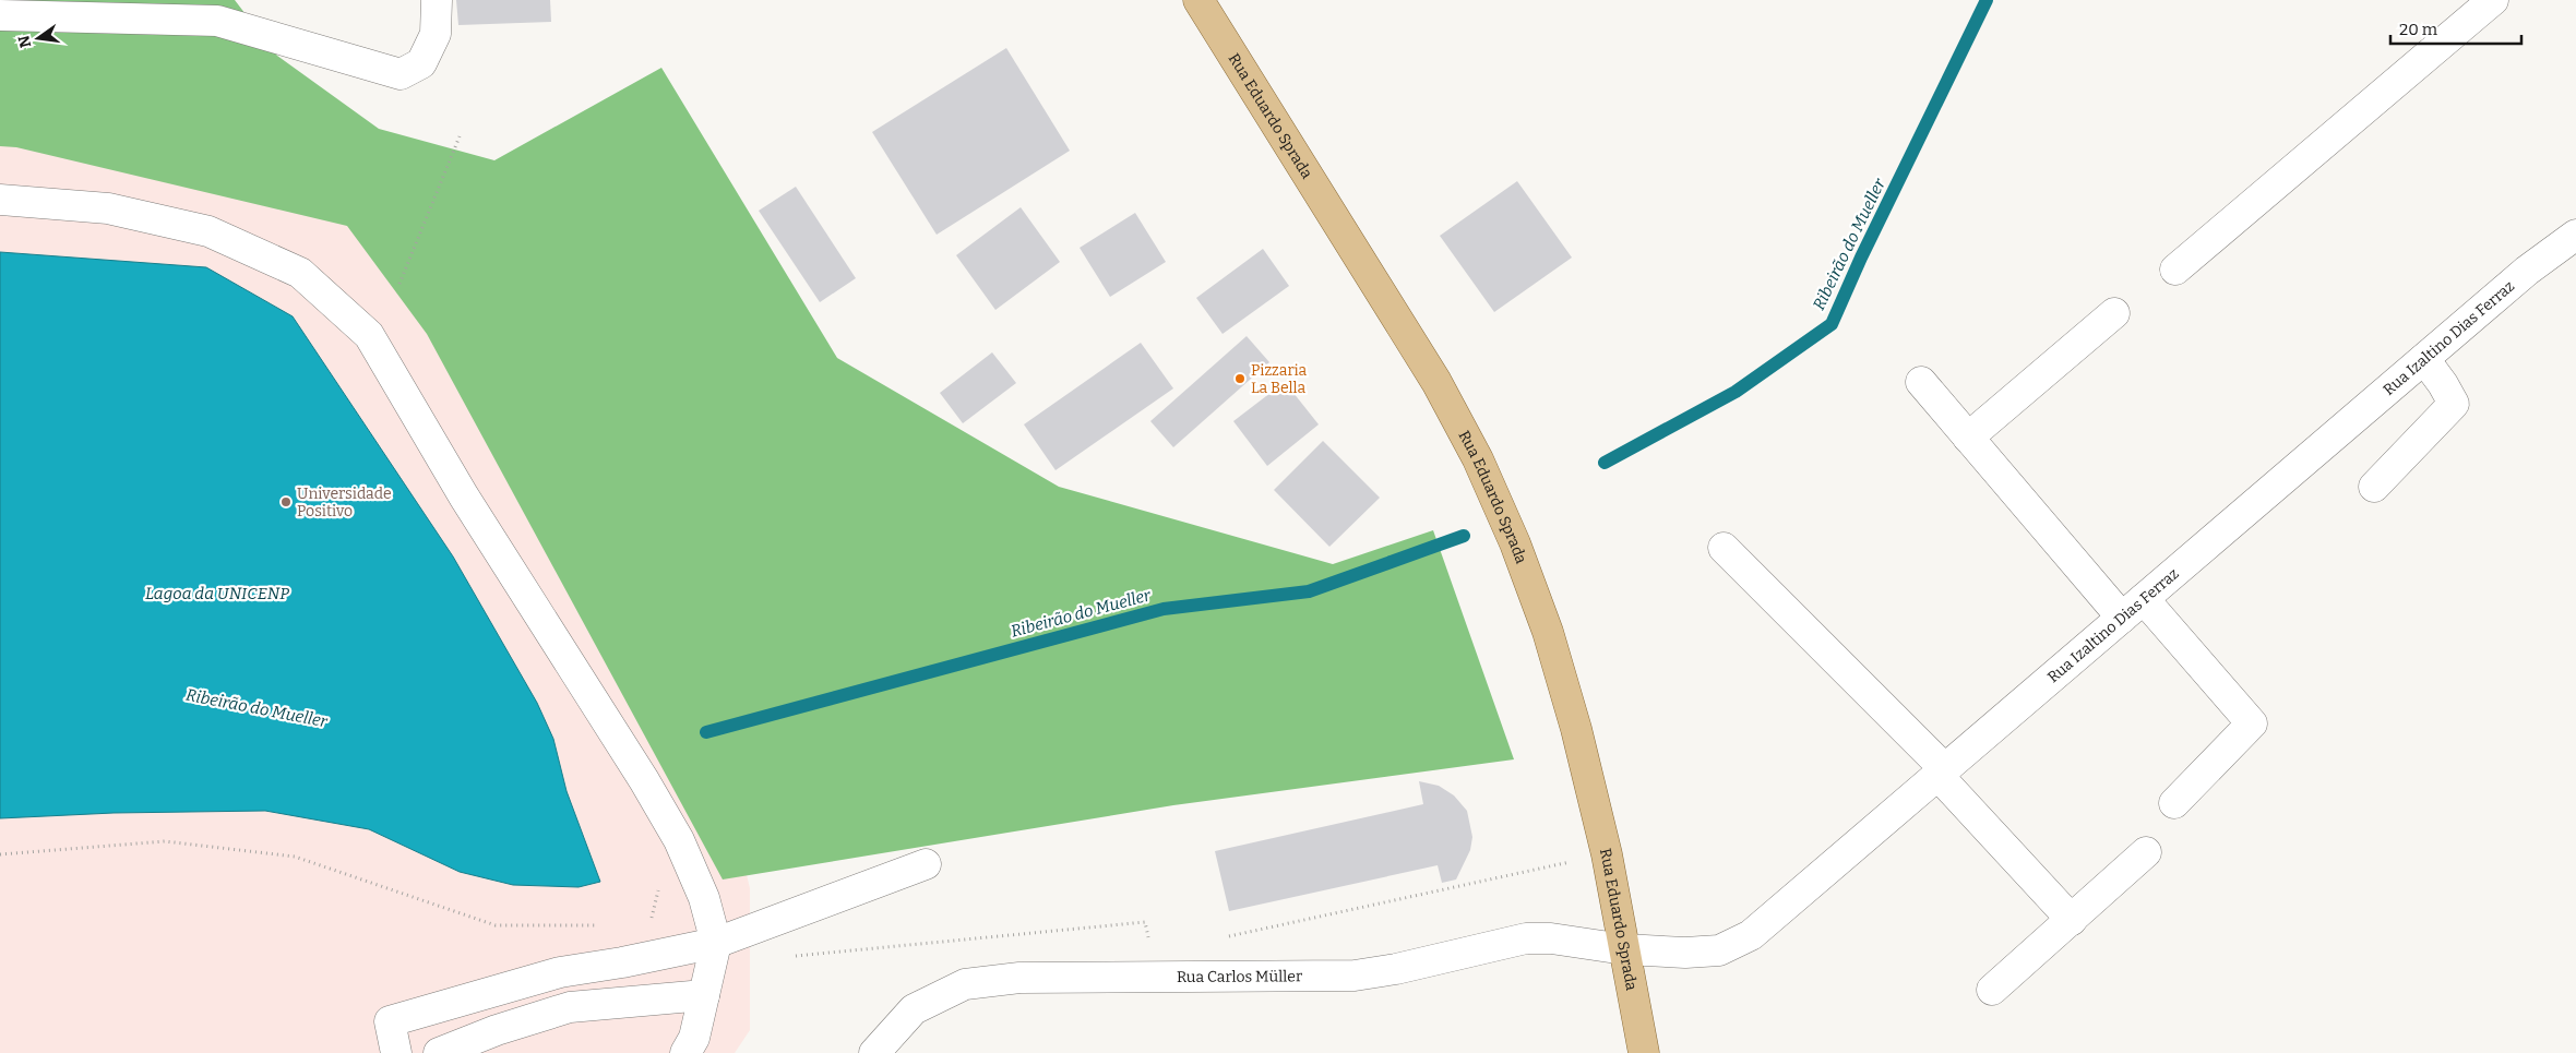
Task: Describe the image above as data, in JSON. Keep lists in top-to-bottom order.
{
  "streets": {
    "main road": ["Rua Eduardo Sprada"],
    "street": ["Rua Izaltino Dias Ferraz", "Rua Carlos Müller"]
  },
  "crossings": [
    ["Rua Eduardo Sprada", "Rua Izaltino Dias Ferraz"],
    ["Rua Eduardo Sprada", "Rua Carlos Müller"],
    ["Rua Izaltino Dias Ferraz", "Rua Carlos Müller"]
  ],
  "water": ["Ribeirão do Mueller", "Lagoa da UNICENP"],
  "places": ["Pizzaria La Bella", "Universidade Positivo"],
  "scale_bar": "20 m",
  "north": "left"
}
